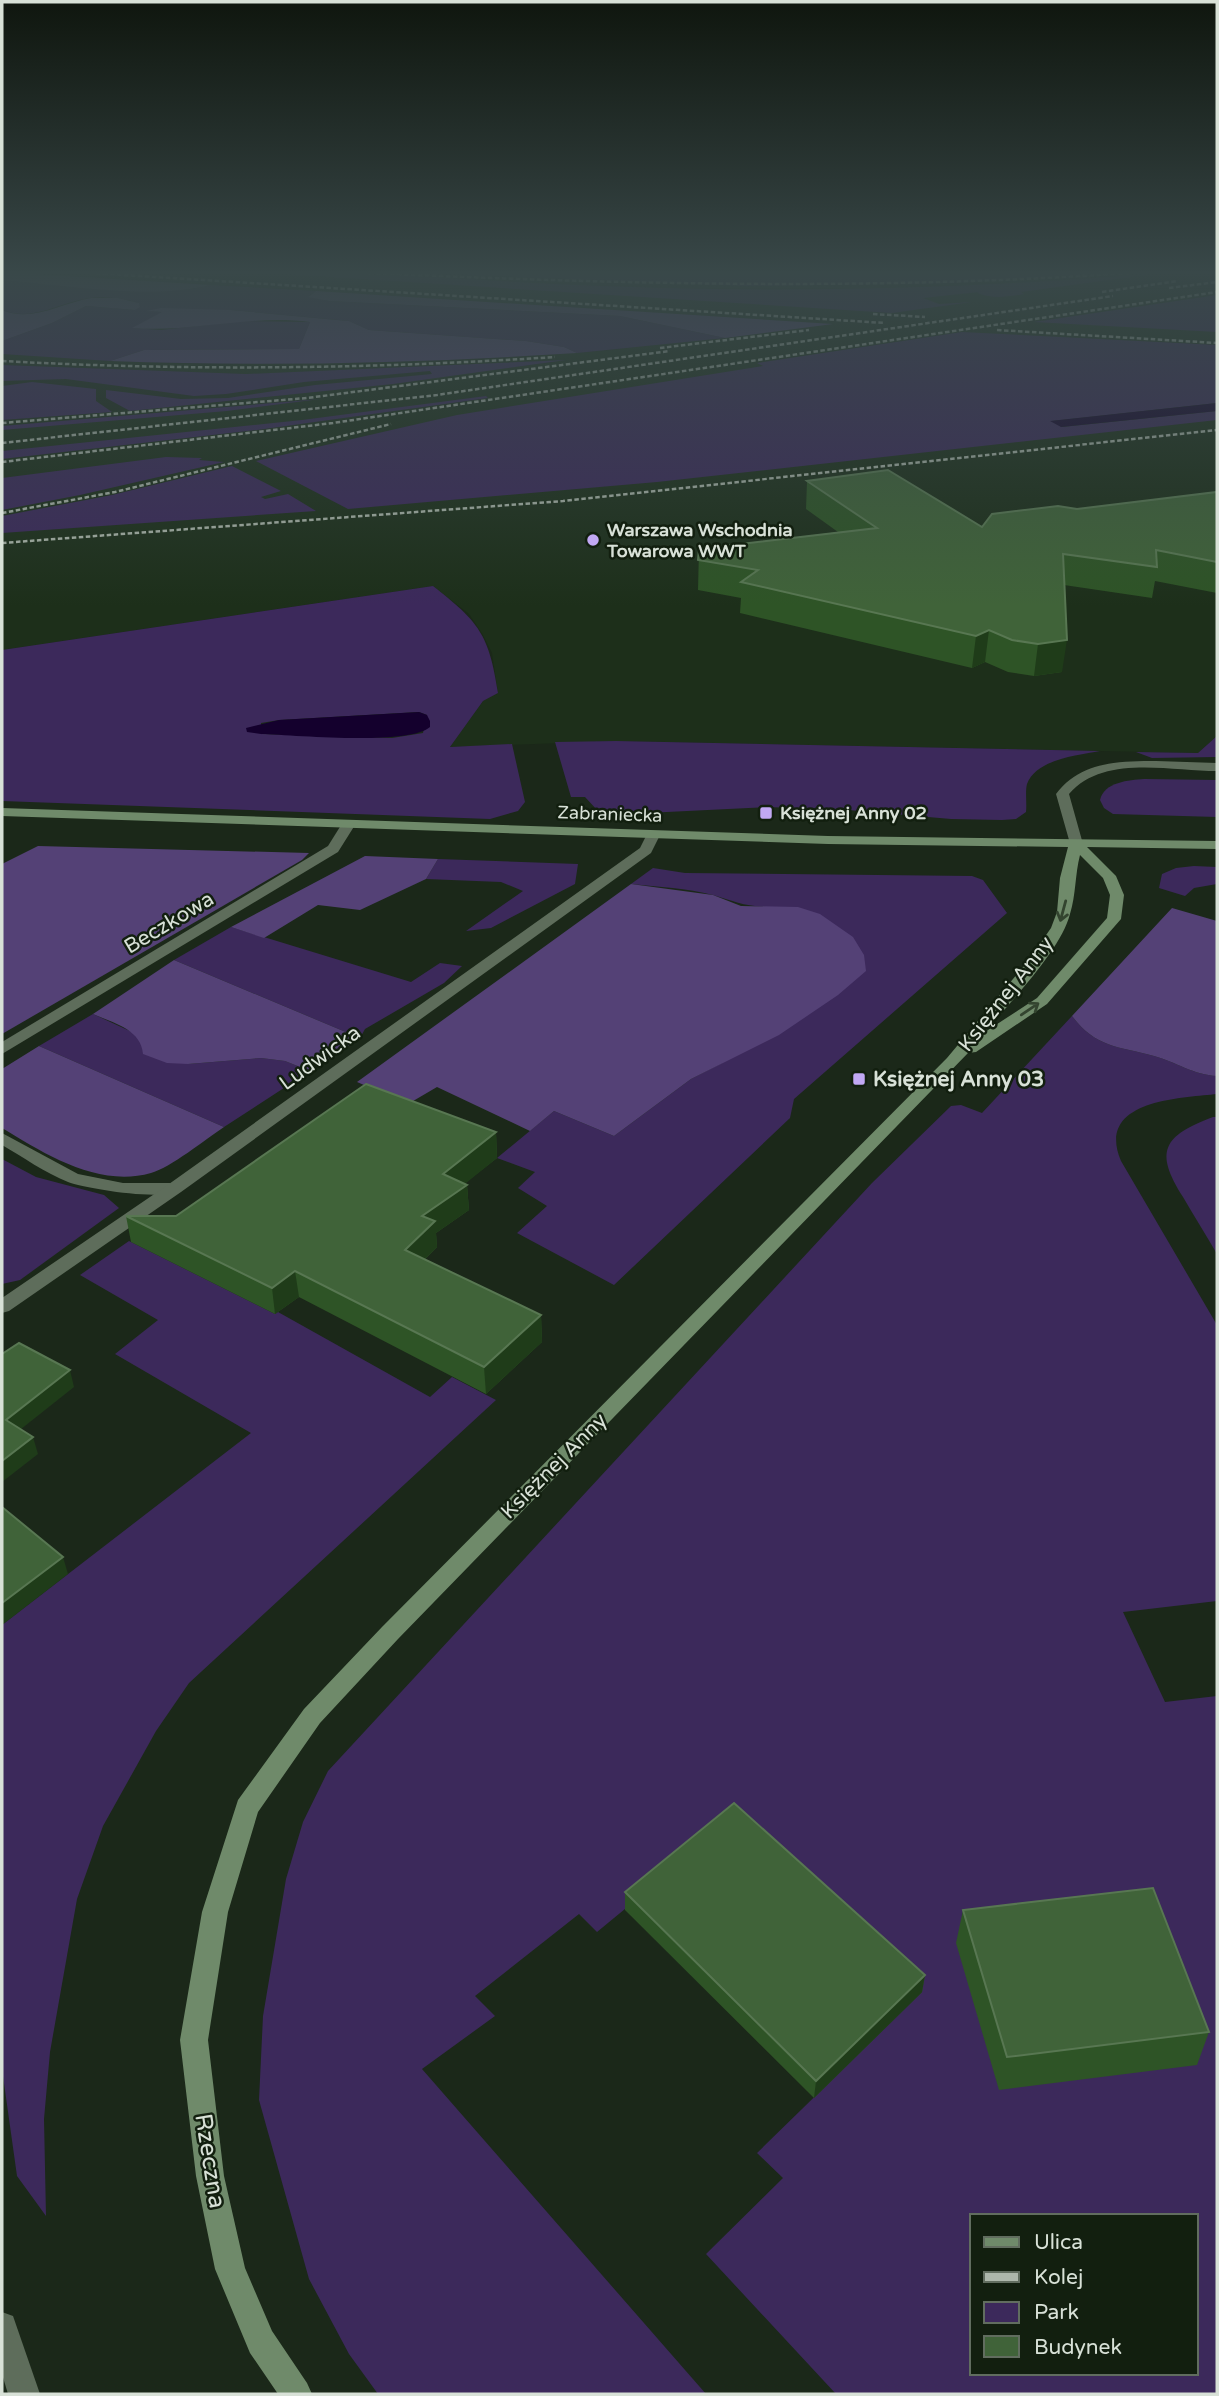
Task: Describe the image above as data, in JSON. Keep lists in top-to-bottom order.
{
  "streets": {
    "street": [
      "Zabraniecka",
      "Beczkowa",
      "Księżnej Anny",
      "Ludwicka",
      "Rzeczna"
    ]
  },
  "crossings": [
    ["Zabraniecka", "Beczkowa"],
    ["Zabraniecka", "Księżnej Anny"],
    ["Zabraniecka", "Ludwicka"],
    ["Księżnej Anny", "Rzeczna"]
  ],
  "places": {
    "other": ["Warszawa Wschodnia Towarowa WWT"],
    "transit": ["Księżnej Anny 02", "Księżnej Anny 03"]
  },
  "legend": [
    "Ulica",
    "Kolej",
    "Park",
    "Budynek"
  ]
}
